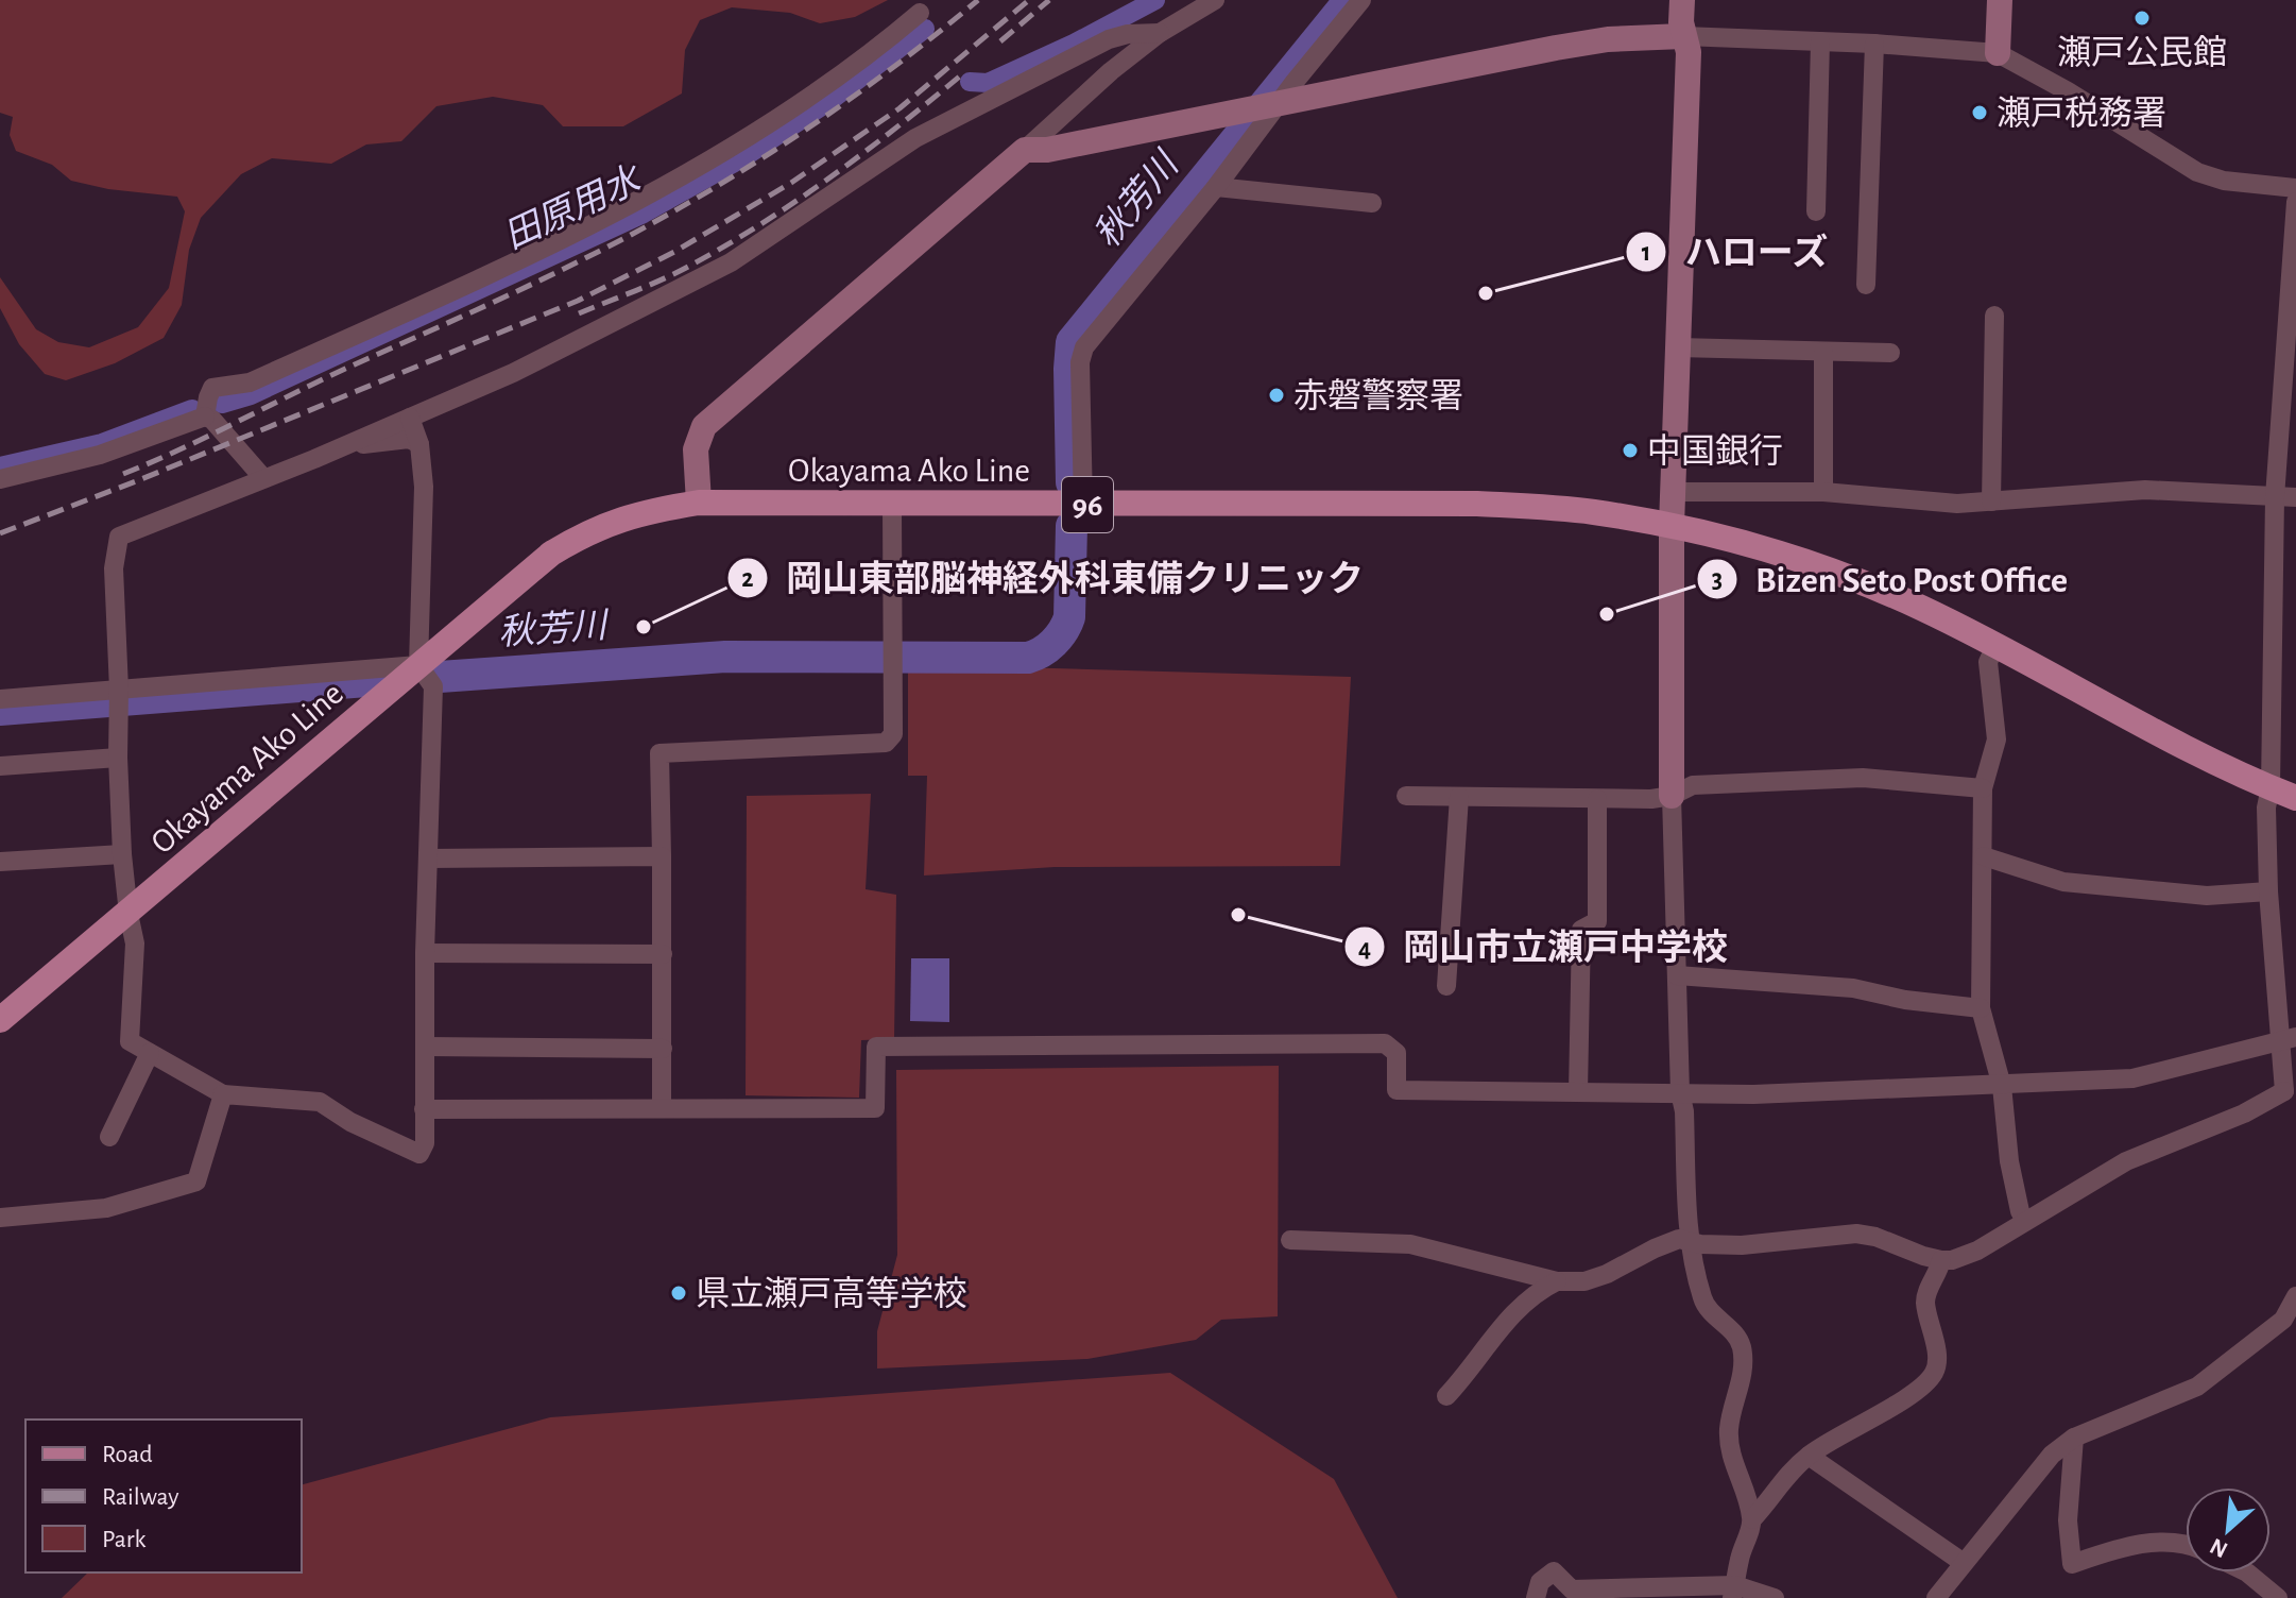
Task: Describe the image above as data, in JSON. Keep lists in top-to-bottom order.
{
  "streets": {
    "main road": ["Okayama Ako Line", "96"]
  },
  "water": ["秋芳川", "田原用水"],
  "places": [
    "瀬戸公民館",
    "瀬戸税務署",
    "ハローズ",
    "赤磐警察署",
    "中国銀行",
    "Bizen Seto Post Office",
    "岡山東部脳神経外科東備クリニック",
    "岡山市立瀬戸中学校",
    "県立瀬戸高等学校"
  ],
  "legend": ["Road", "Railway", "Park"],
  "north": "bottom left"
}
